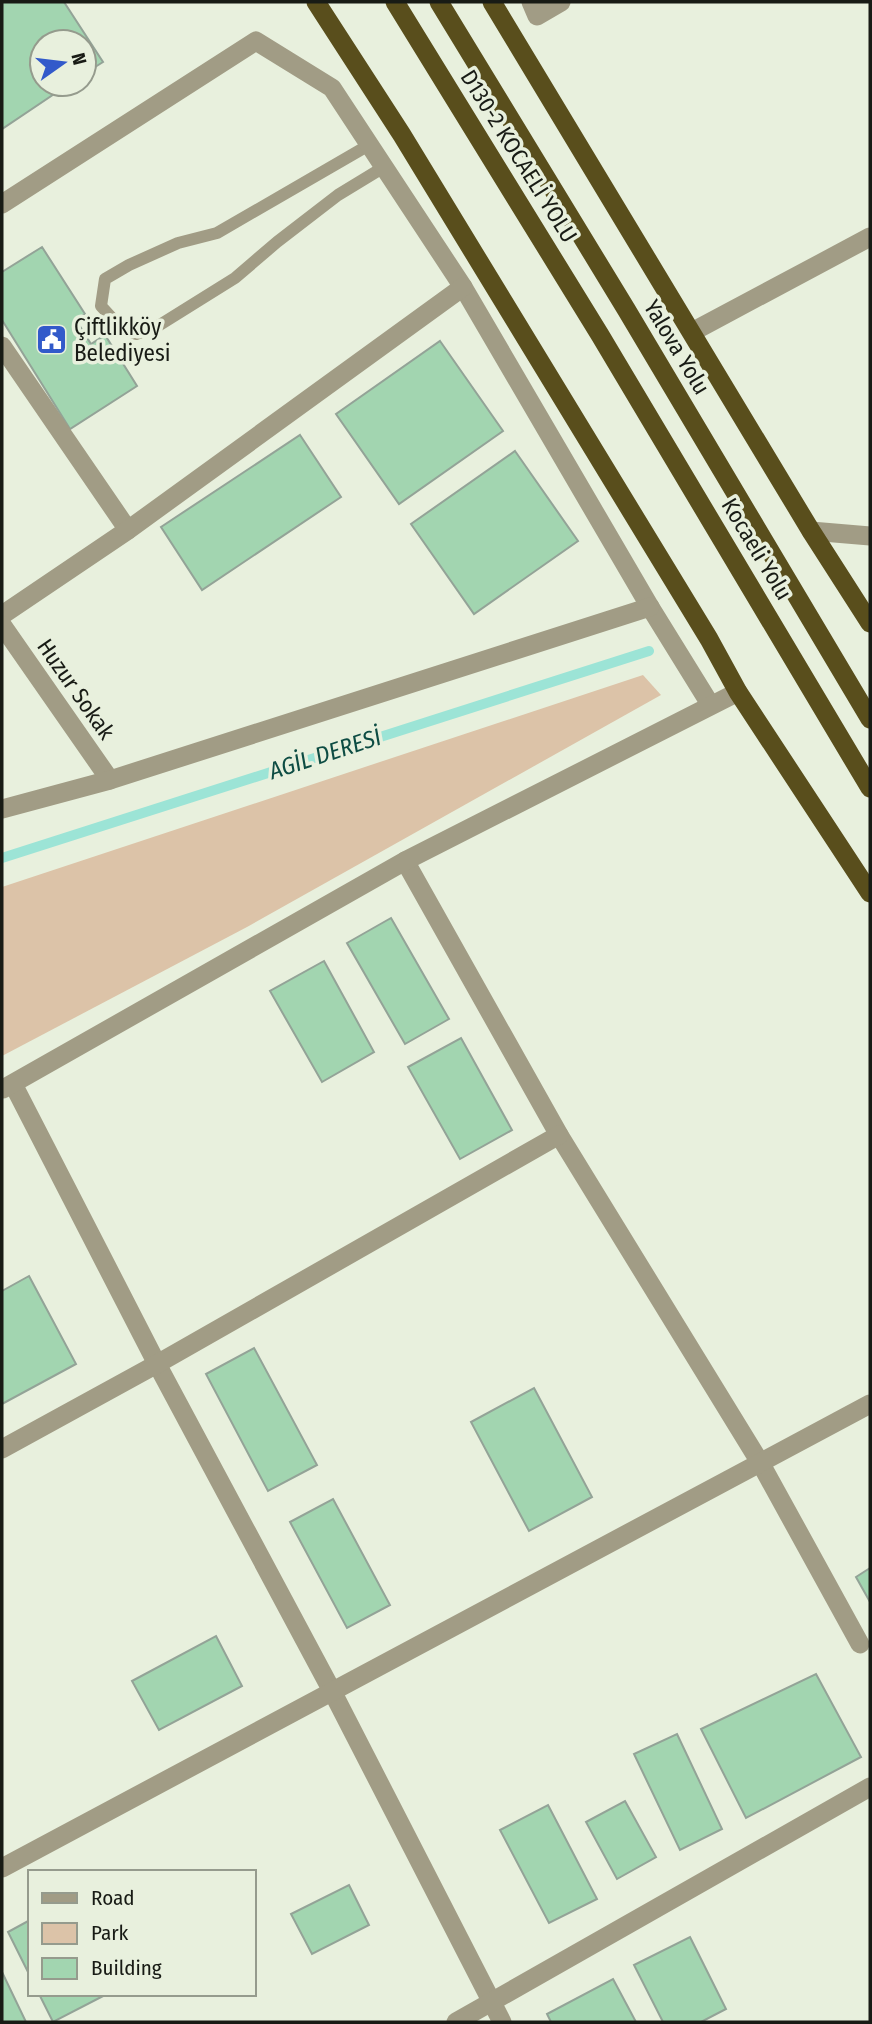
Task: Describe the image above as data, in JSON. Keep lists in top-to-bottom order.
{
  "streets": {
    "highway": ["D130-2 KOCAELİ YOLU", "Yalova Yolu", "Kocaeli̇ Yolu"],
    "street": ["Huzur Sokak"]
  },
  "crossings": [
    ["D130-2 KOCAELİ YOLU", "Kocaeli̇ Yolu"]
  ],
  "water": ["AGİL DERESİ"],
  "places": {
    "public building": ["Çiftlikköy Belediyesi"]
  },
  "legend": ["Road", "Park", "Building"],
  "north": "right"
}
